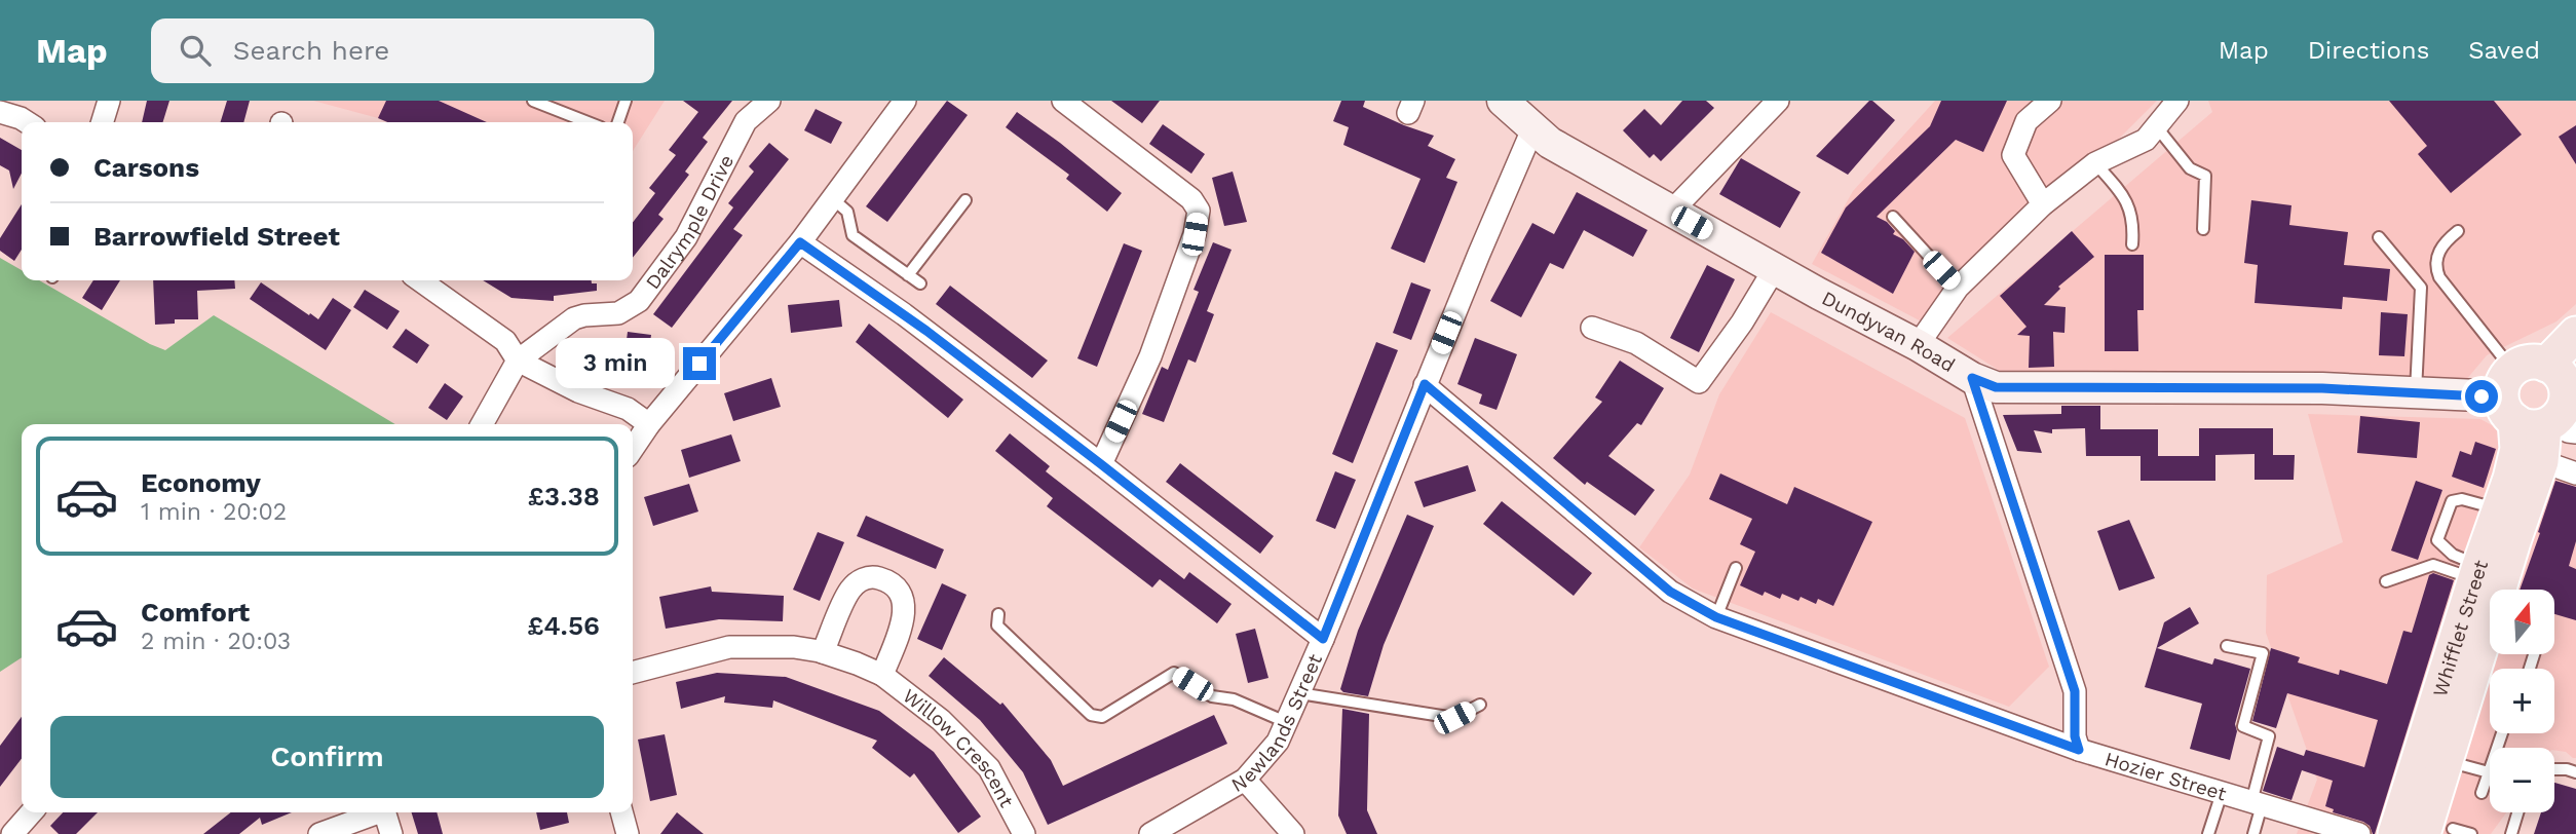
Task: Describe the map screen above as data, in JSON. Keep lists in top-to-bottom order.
{
  "streets": {
    "main road": ["Dundyvan Road", "Whifflet Street"],
    "street": [
      "Dalrymple Drive",
      "Newlands Street",
      "Willow Crescent",
      "Hozier Street"
    ]
  },
  "crossings": [
    ["Dundyvan Road", "Whifflet Street"],
    ["Dundyvan Road", "Newlands Street"],
    ["Newlands Street", "Hozier Street"]
  ],
  "north": "top",
  "page": {
    "header": "Map",
    "search": "Search here",
    "nav": ["Map", "Directions", "Saved"],
    "banner": ["Carsons", "Barrowfield Street"],
    "bubble": "3 min",
    "list": [
      {
        "name": "Economy",
        "note": "1 min · 20:02",
        "value": "£3.38"
      },
      {
        "name": "Comfort",
        "note": "2 min · 20:03",
        "value": "£4.56"
      }
    ],
    "map_buttons": ["+", "−"],
    "buttons": "Confirm"
  }
}
